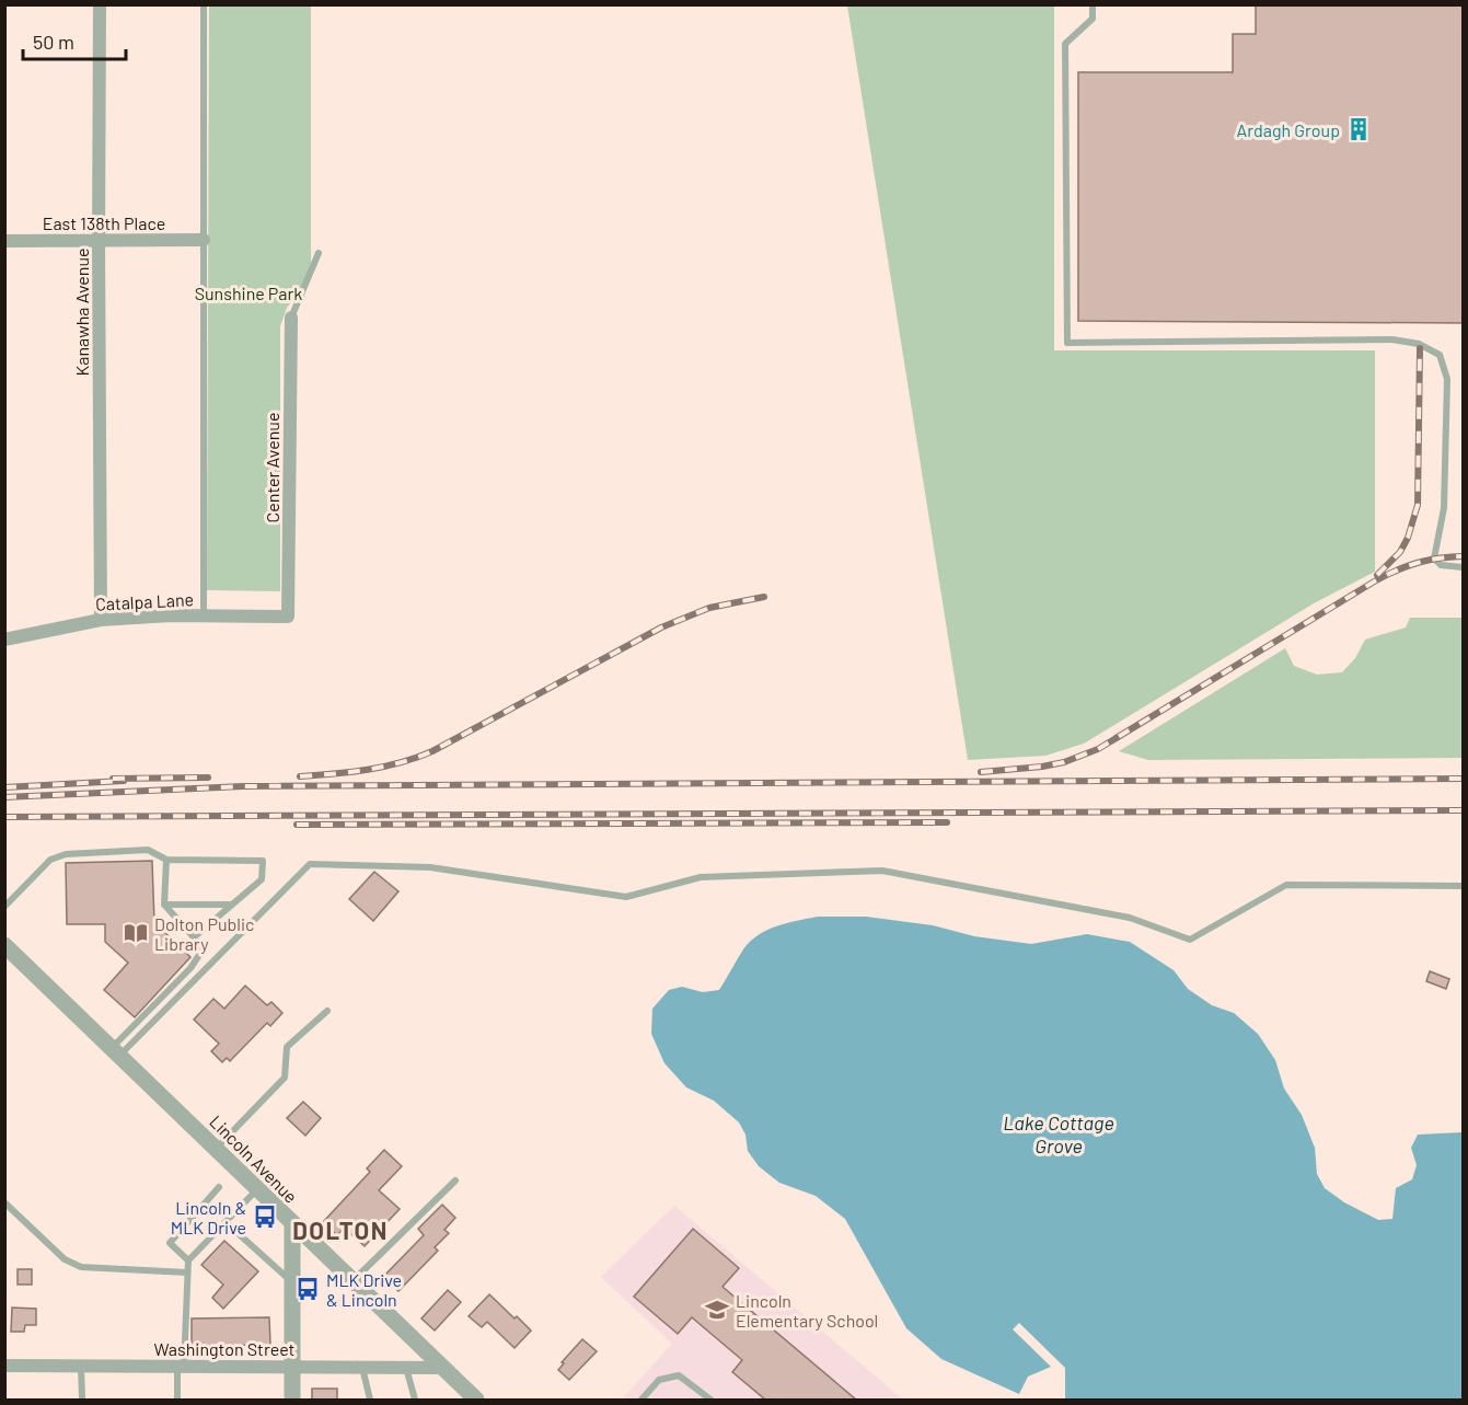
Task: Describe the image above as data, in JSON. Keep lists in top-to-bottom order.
{
  "streets": {
    "street": [
      "East 138th Place",
      "Kanawha Avenue",
      "Center Avenue",
      "Catalpa Lane",
      "Lincoln Avenue",
      "Washington Street"
    ]
  },
  "crossings": [
    ["East 138th Place", "Kanawha Avenue"],
    ["Kanawha Avenue", "Catalpa Lane"],
    ["Center Avenue", "Catalpa Lane"],
    ["Lincoln Avenue", "Washington Street"]
  ],
  "districts": ["DOLTON"],
  "water": ["Lake Cottage Grove"],
  "parks": ["Sunshine Park"],
  "places": {
    "building": ["Ardagh Group"],
    "library": ["Dolton Public Library"],
    "bus stop": ["Lincoln & MLK Drive", "MLK Drive & Lincoln"],
    "school or university": ["Lincoln Elementary School"]
  },
  "scale_bar": "50 m"
}
